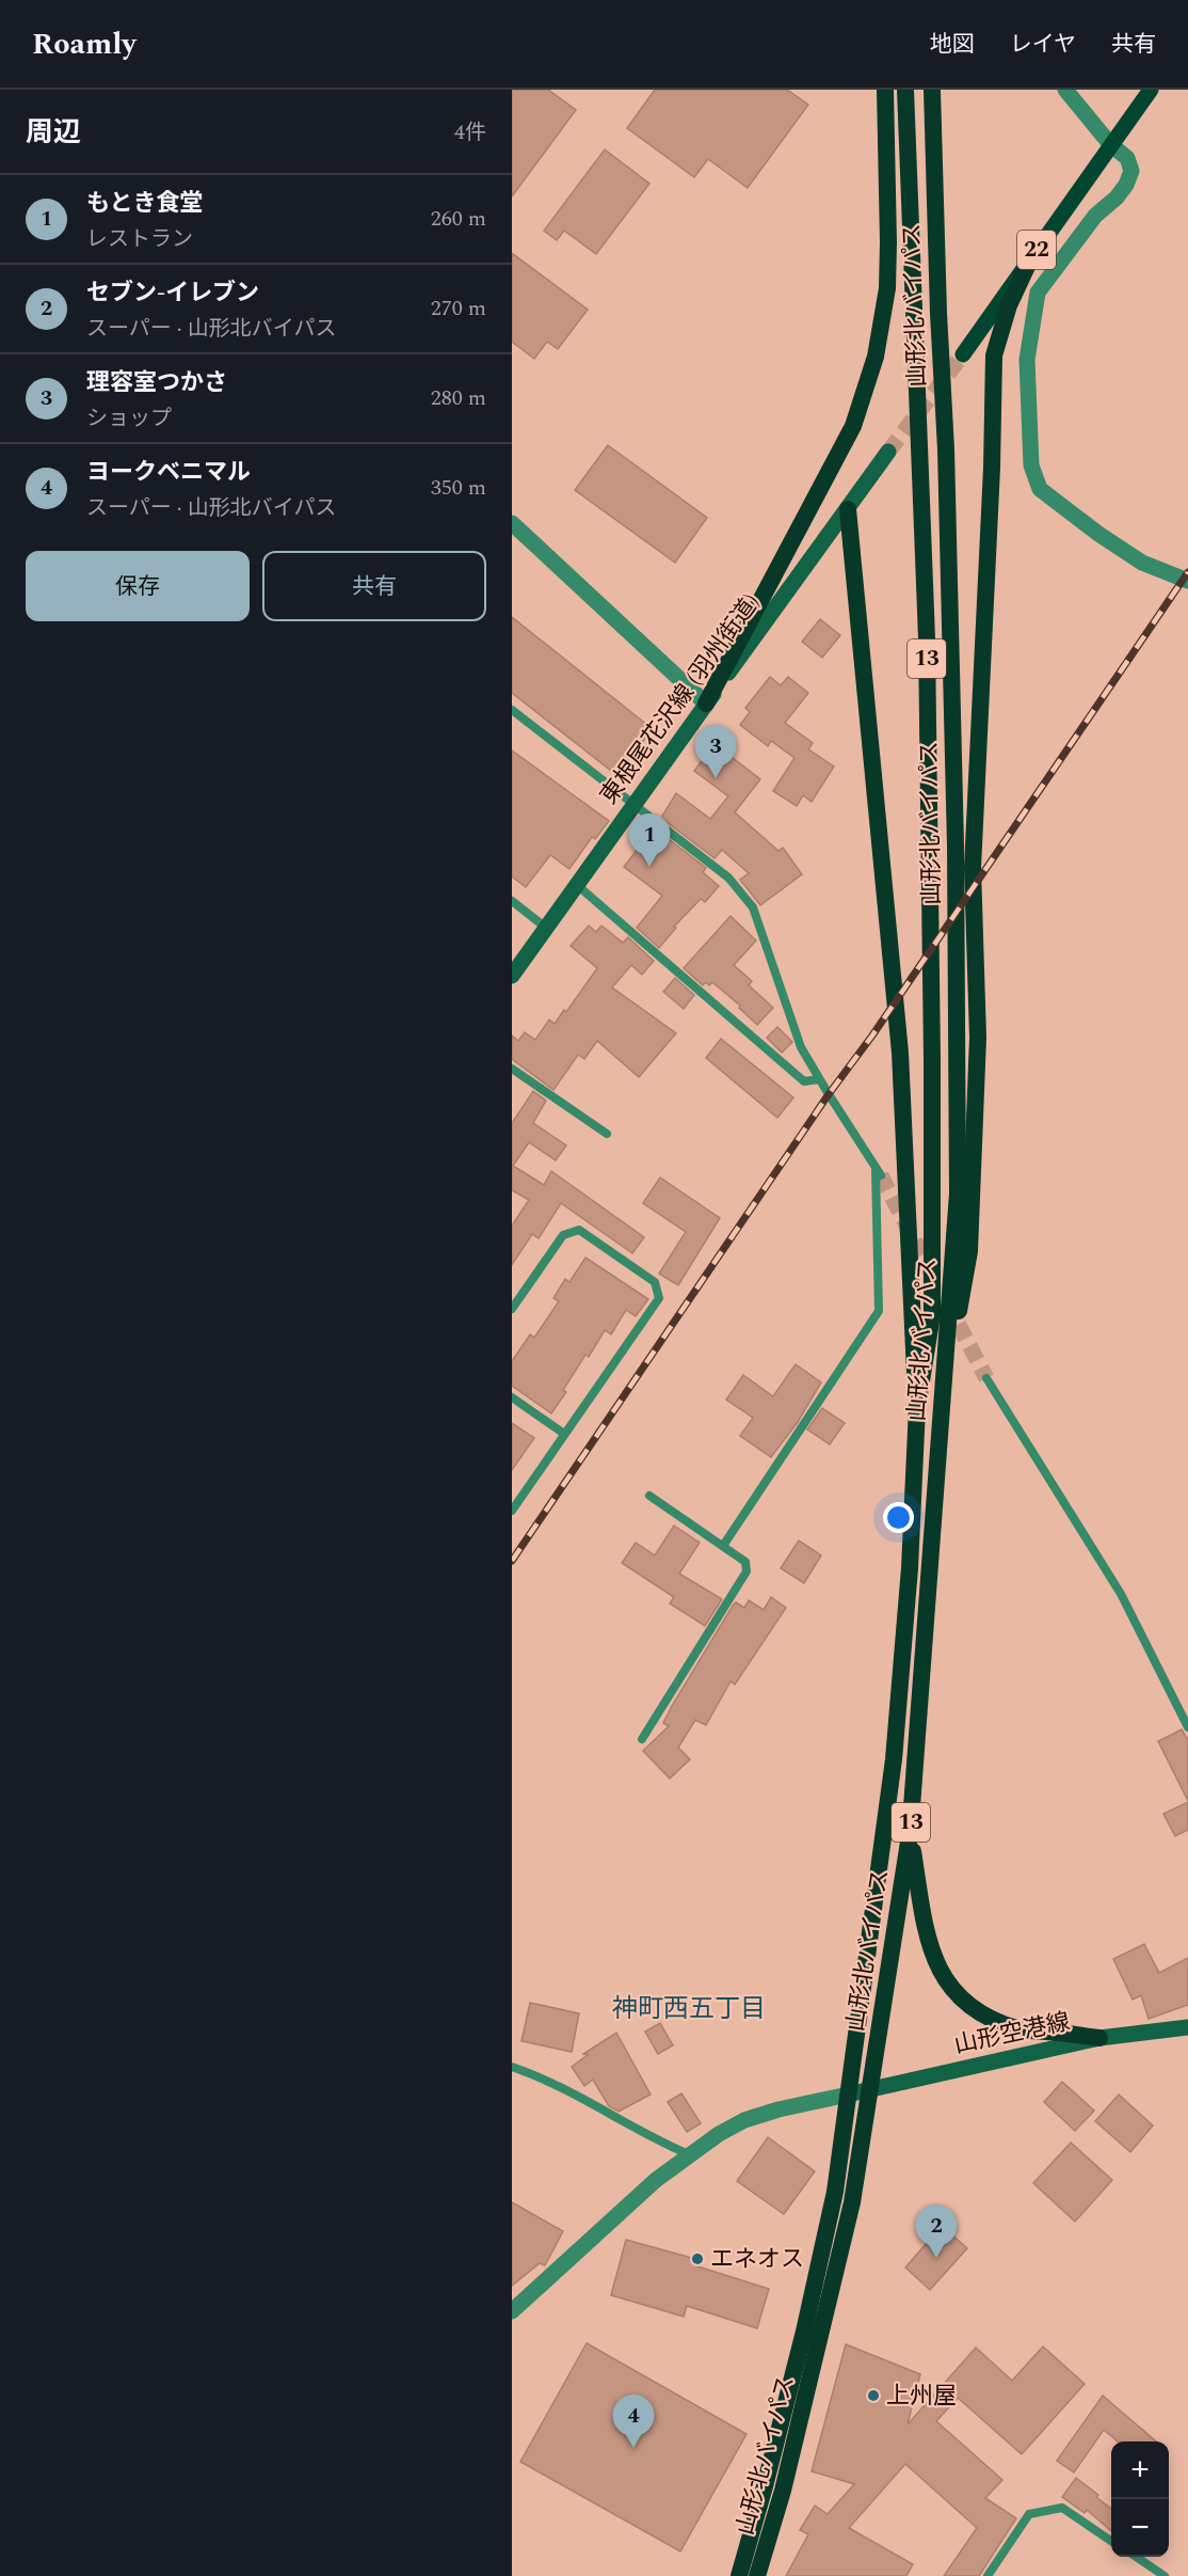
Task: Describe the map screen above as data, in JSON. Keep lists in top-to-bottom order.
{
  "streets": {
    "highway": ["山形北バイパス", "13"],
    "main road": ["22", "東根尾花沢線 (羽州街道)", "山形空港線"]
  },
  "crossings": [
    ["山形北バイパス", "山形空港線"]
  ],
  "districts": ["神町西五丁目"],
  "places": ["エネオス", "上州屋"],
  "page": {
    "header": "Roamly",
    "nav": ["地図", "レイヤ", "共有"],
    "heading": ["周辺", "4件"],
    "list": [
      {
        "mark": "1",
        "name": "もとき食堂",
        "note": "レストラン",
        "value": "260 m"
      },
      {
        "mark": "2",
        "name": "セブン-イレブン",
        "note": "スーパー · 山形北バイパス",
        "value": "270 m"
      },
      {
        "mark": "3",
        "name": "理容室つかさ",
        "note": "ショップ",
        "value": "280 m"
      },
      {
        "mark": "4",
        "name": "ヨークベニマル",
        "note": "スーパー · 山形北バイパス",
        "value": "350 m"
      }
    ],
    "buttons": ["保存", "共有"],
    "pins": [
      "3",
      "1",
      "2",
      "4"
    ],
    "map_buttons": ["+", "−"]
  }
}
